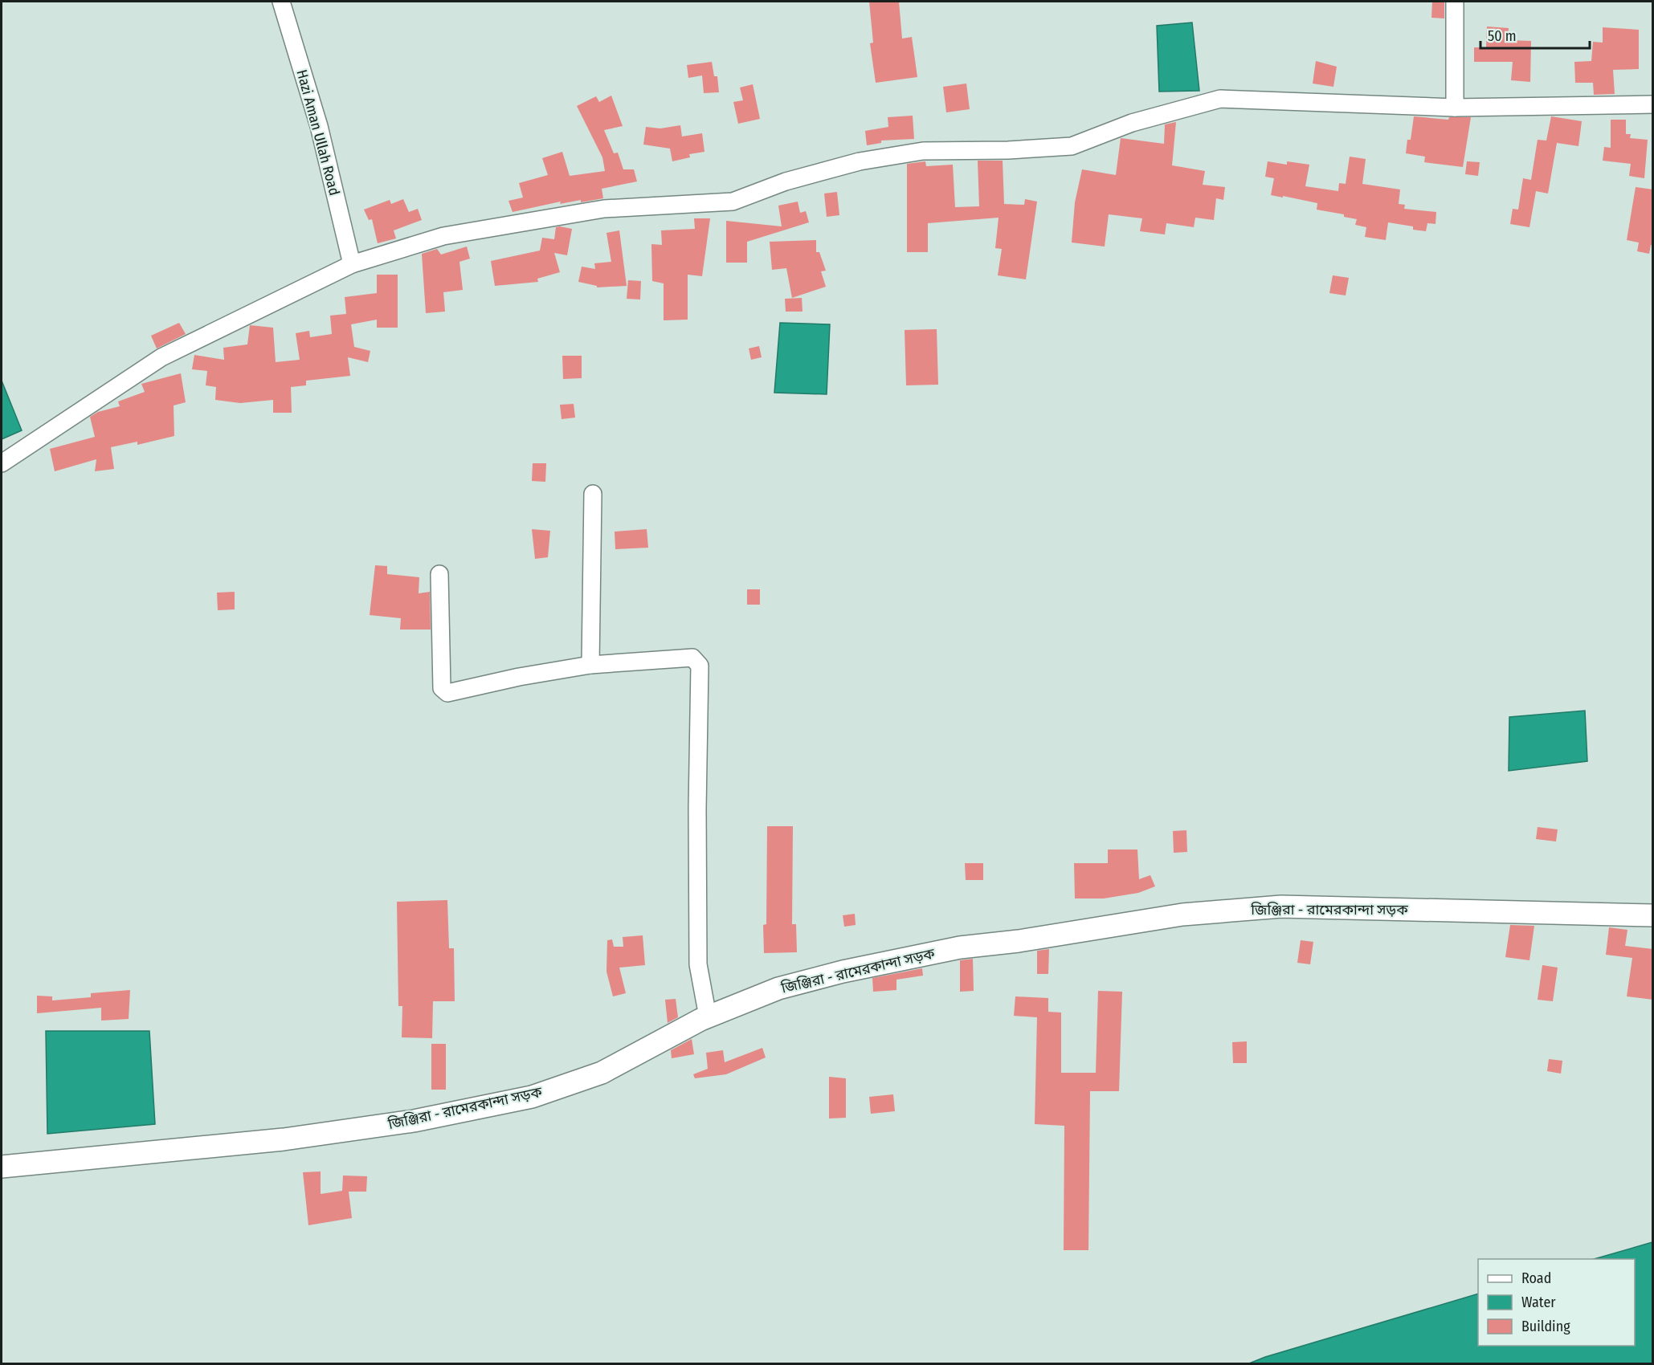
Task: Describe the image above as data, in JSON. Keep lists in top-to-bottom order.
{
  "streets": {
    "main road": ["জিঞ্জিরা - রামেরকান্দা সড়ক"],
    "street": ["Hazi Aman Ullah Road"]
  },
  "legend": ["Road", "Water", "Building"],
  "scale_bar": "50 m"
}
